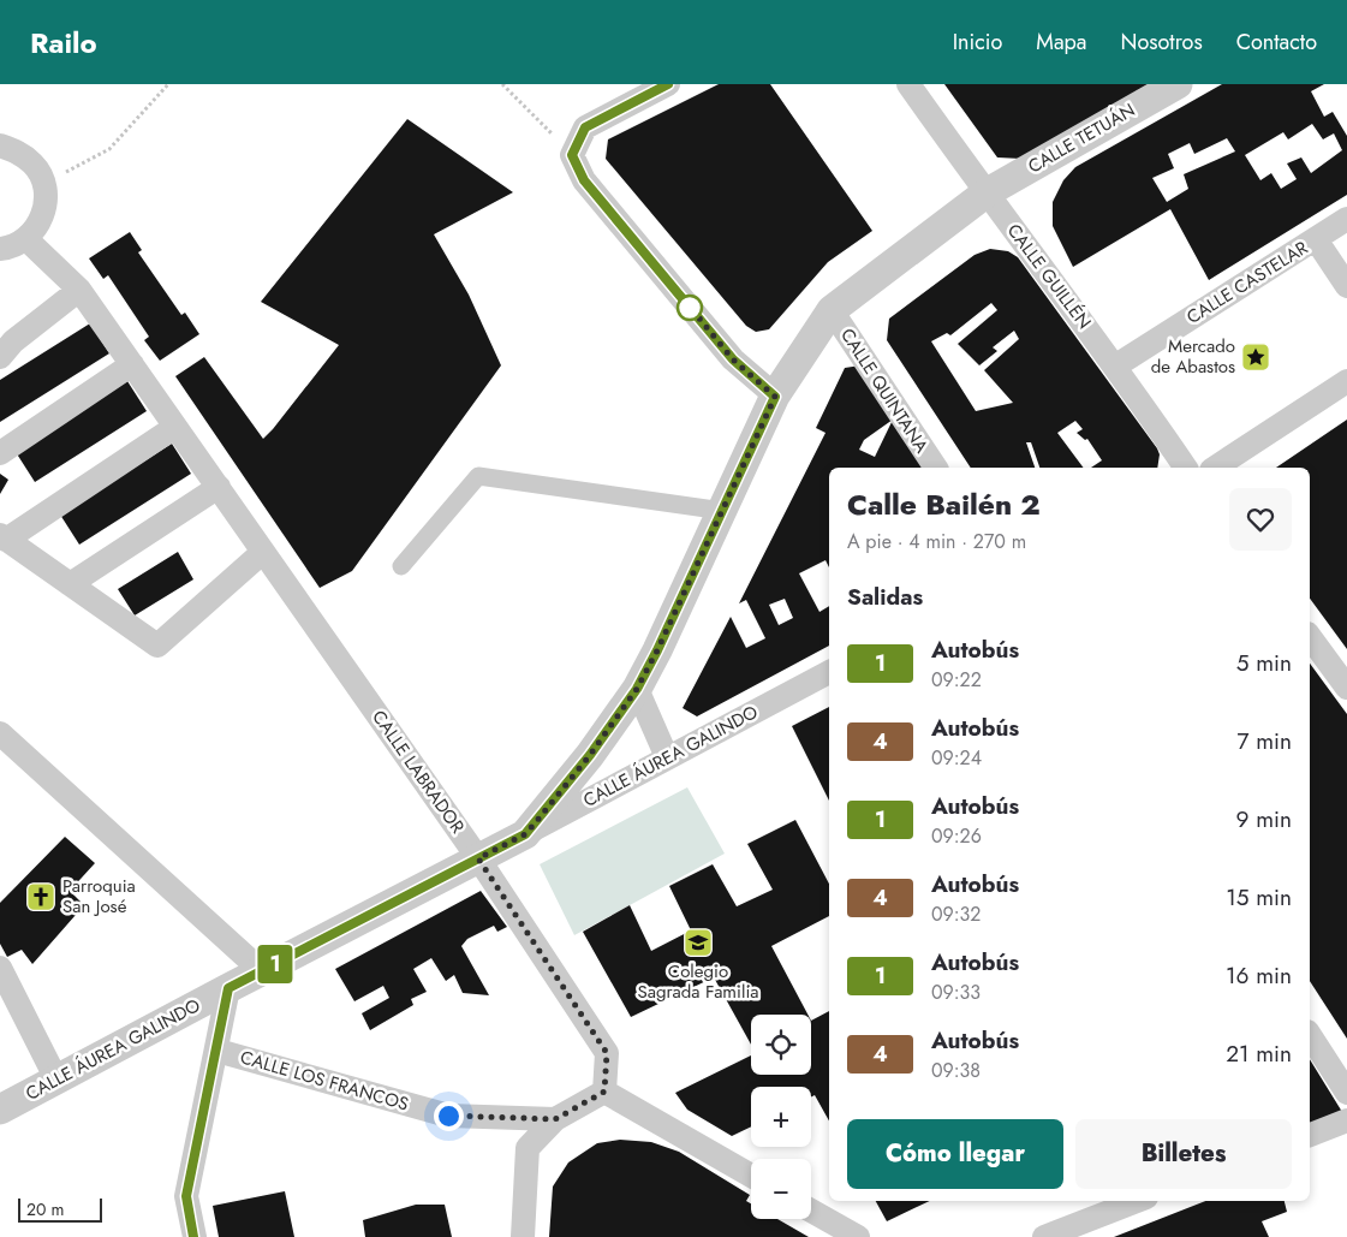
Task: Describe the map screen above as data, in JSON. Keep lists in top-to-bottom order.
{
  "streets": {
    "street": [
      "CALLE TETUÁN",
      "CALLE GUILLÉN",
      "CALLE CASTELAR",
      "CALLE QUINTANA",
      "CALLE ÁUREA GALINDO",
      "CALLE LABRADOR",
      "CALLE LOS FRANCOS"
    ]
  },
  "crossings": [
    ["CALLE TETUÁN", "CALLE GUILLÉN"],
    ["CALLE TETUÁN", "CALLE QUINTANA"],
    ["CALLE TETUÁN", "CALLE ÁUREA GALINDO"],
    ["CALLE GUILLÉN", "CALLE CASTELAR"],
    ["CALLE ÁUREA GALINDO", "CALLE LABRADOR"]
  ],
  "places": {
    "place": ["Mercado de Abastos"],
    "church": ["Parroquia San José"],
    "school or university": ["Colegio Sagrada Familia"]
  },
  "lines": ["bus line 1"],
  "scale_bar": "20 m",
  "page": {
    "header": "Railo",
    "nav": [
      "Inicio",
      "Mapa",
      "Nosotros",
      "Contacto"
    ],
    "on_map": "1",
    "heading": [
      ["Calle Bailén 2", "A pie · 4 min · 270 m"],
      "Salidas"
    ],
    "list": [
      {
        "mark": "1",
        "name": "Autobús",
        "note": "09:22",
        "value": "5 min"
      },
      {
        "mark": "4",
        "name": "Autobús",
        "note": "09:24",
        "value": "7 min"
      },
      {
        "mark": "1",
        "name": "Autobús",
        "note": "09:26",
        "value": "9 min"
      },
      {
        "mark": "4",
        "name": "Autobús",
        "note": "09:32",
        "value": "15 min"
      },
      {
        "mark": "1",
        "name": "Autobús",
        "note": "09:33",
        "value": "16 min"
      },
      {
        "mark": "4",
        "name": "Autobús",
        "note": "09:38",
        "value": "21 min"
      }
    ],
    "map_buttons": ["+", "−"],
    "buttons": ["Cómo llegar", "Billetes"],
    "scale": "20 m"
  }
}
